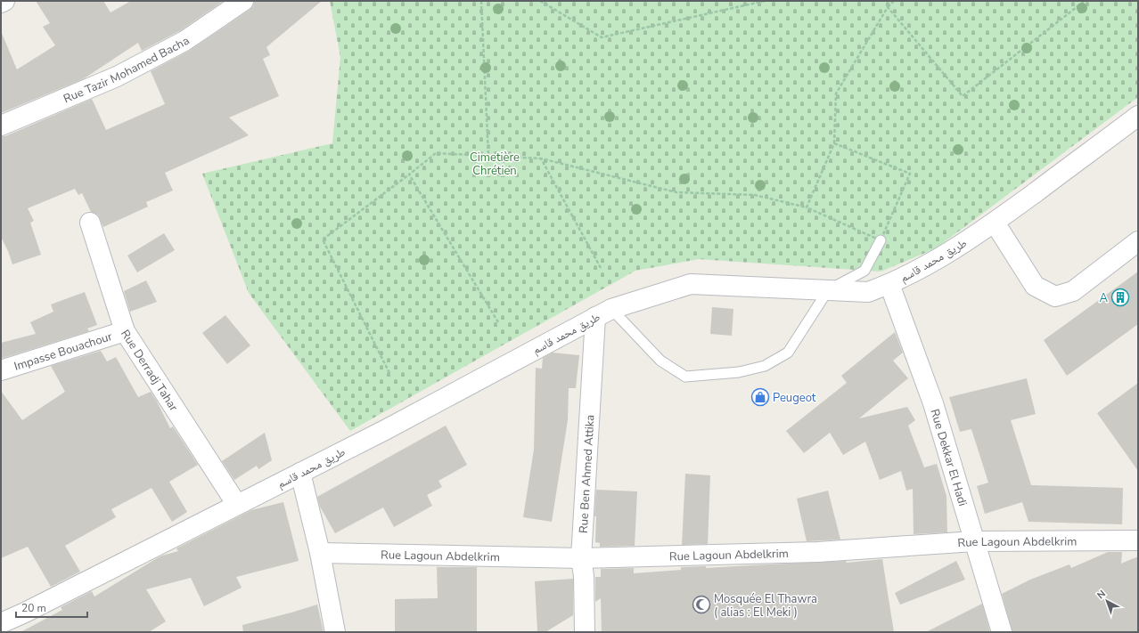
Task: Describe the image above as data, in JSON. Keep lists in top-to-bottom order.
{
  "streets": {
    "street": [
      "Rue Tazir Mohamed Bacha",
      "طريق محمد قاسم",
      "Impasse Bouachour",
      "Rue Derradj Tahar",
      "Rue Dekkar El Hadi",
      "Rue Ben Ahmed Attika",
      "Rue Lagoun Abdelkrim"
    ]
  },
  "crossings": [
    ["طريق محمد قاسم", "Rue Derradj Tahar"],
    ["طريق محمد قاسم", "Rue Dekkar El Hadi"],
    ["طريق محمد قاسم", "Rue Ben Ahmed Attika"],
    ["Impasse Bouachour", "Rue Derradj Tahar"],
    ["Rue Dekkar El Hadi", "Rue Lagoun Abdelkrim"],
    ["Rue Ben Ahmed Attika", "Rue Lagoun Abdelkrim"]
  ],
  "parks": ["Cimetière Chrétien"],
  "places": {
    "building": ["A"],
    "shop": ["Peugeot"],
    "mosque": ["Mosquée El Thawra ( alias : El Meki )"]
  },
  "scale_bar": "20 m",
  "north": "top left"
}
